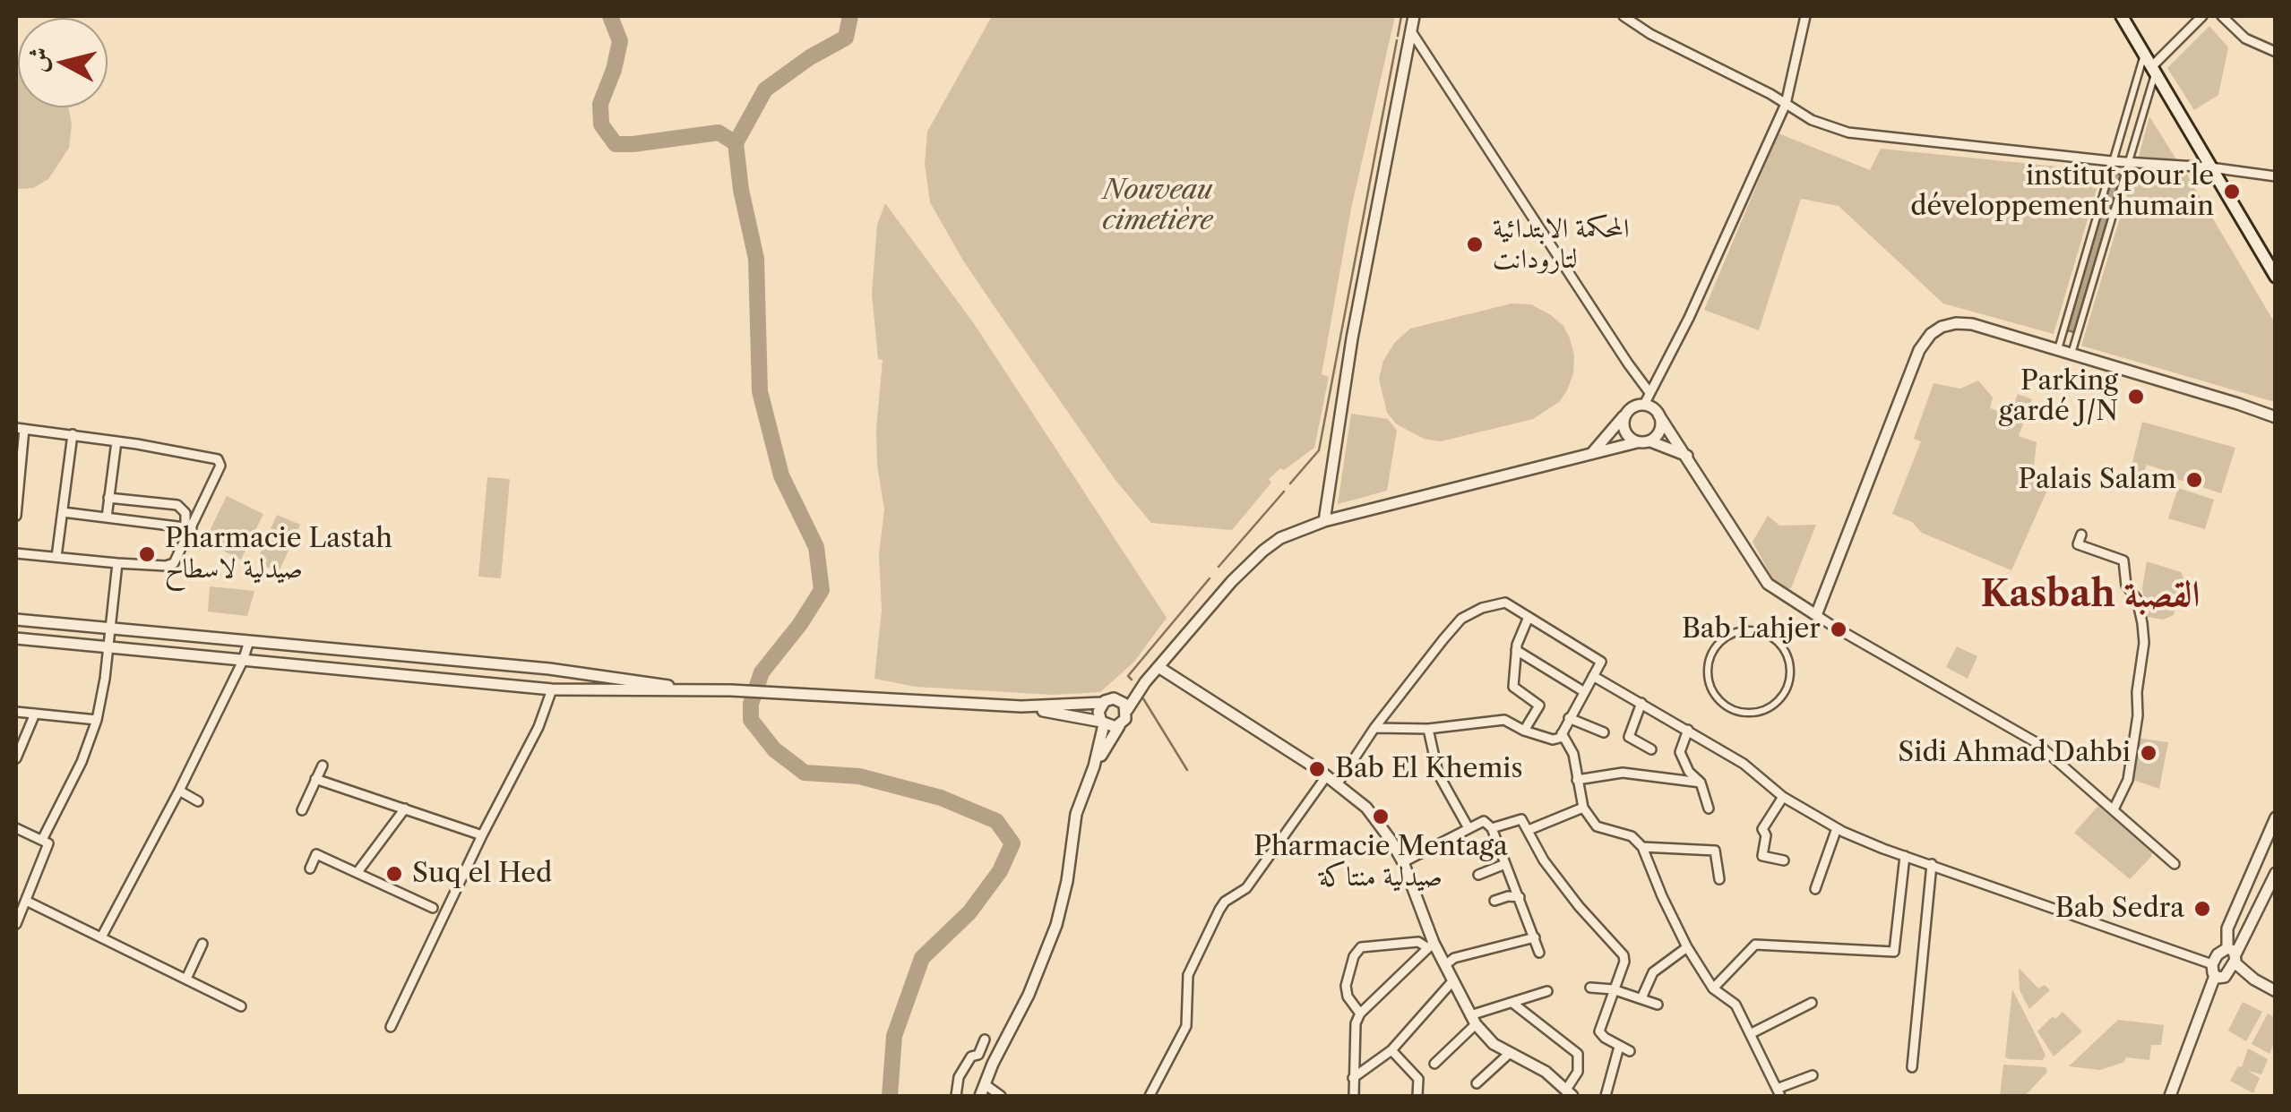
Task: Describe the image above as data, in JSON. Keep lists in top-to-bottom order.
{
  "districts": ["Kasbah القصبة"],
  "parks": ["Nouveau cimetière"],
  "places": [
    "institut pour le développement humain",
    "المحكمة الابتدائية لتارودانت",
    "Parking gardé J/N",
    "Palais Salam",
    "Pharmacie Lastah صيدلية لاسطاح",
    "Bab Lahjer",
    "Sidi Ahmad Dahbi",
    "Bab El Khemis",
    "Pharmacie Mentaga صيدلية منتاكة",
    "Suq el Hed",
    "Bab Sedra"
  ],
  "north": "left"
}
